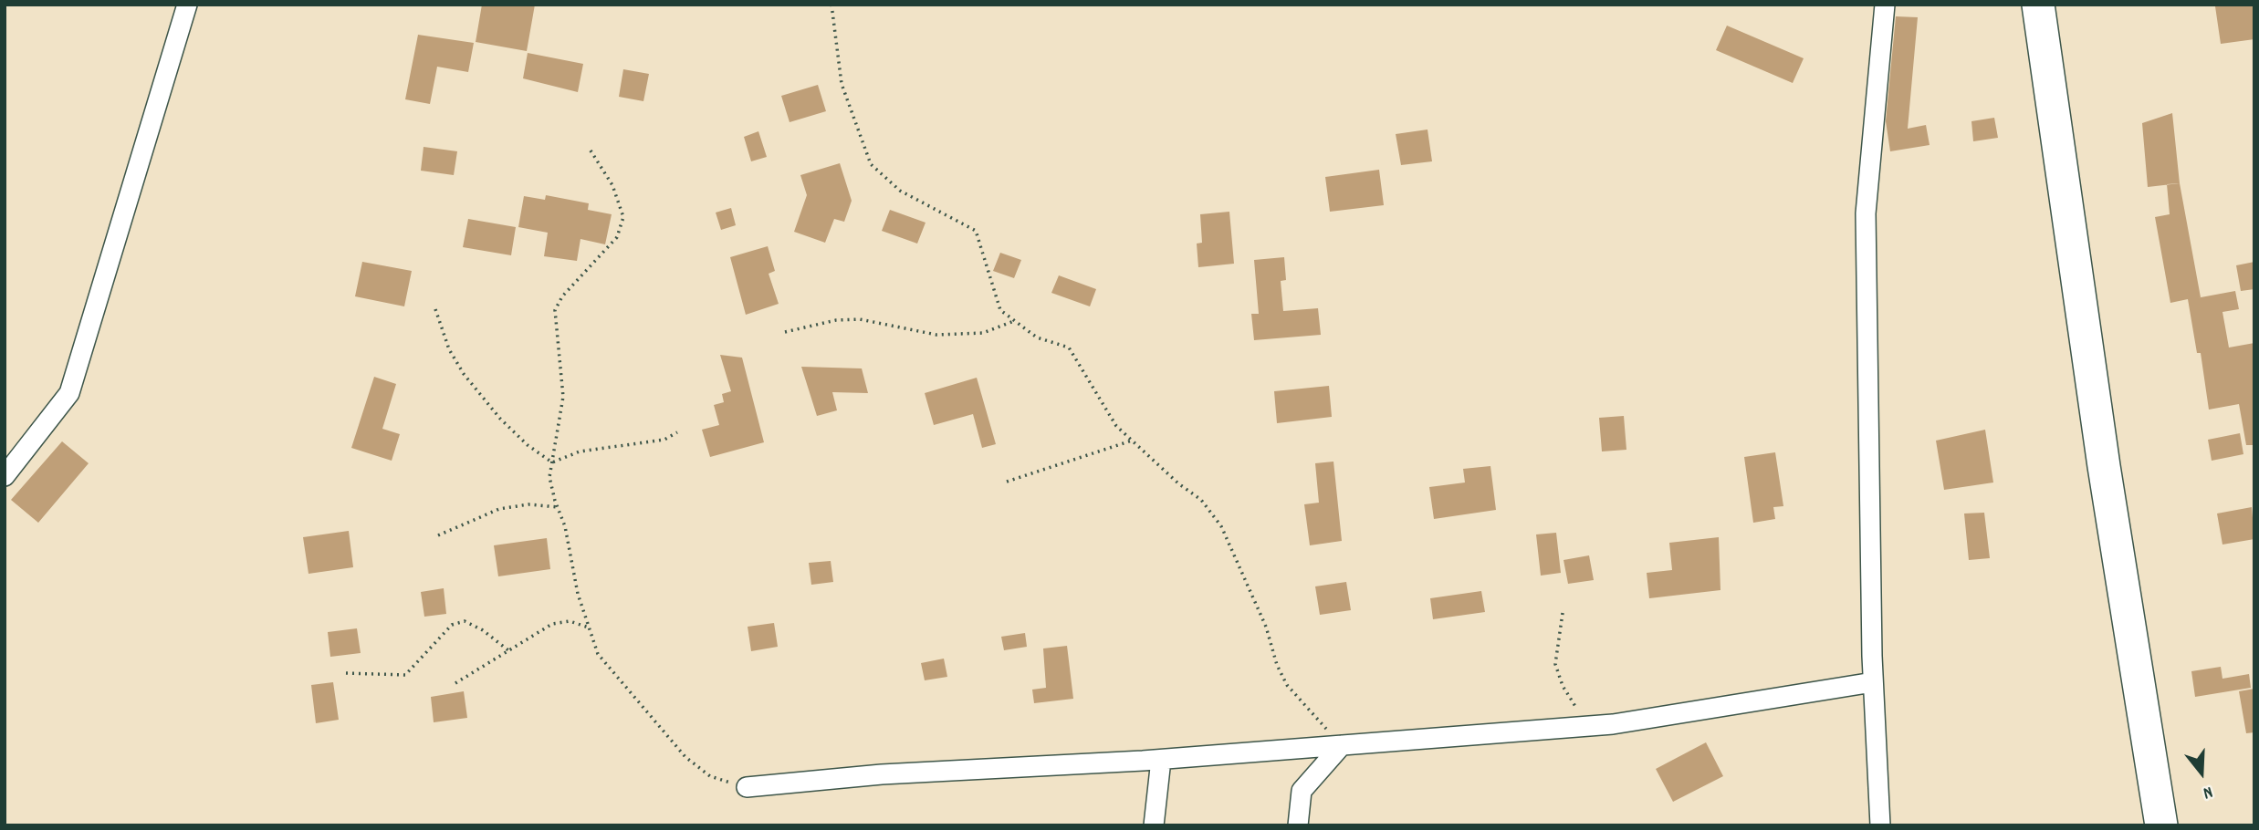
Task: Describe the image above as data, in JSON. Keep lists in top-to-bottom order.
{
  "north": "bottom"
}
